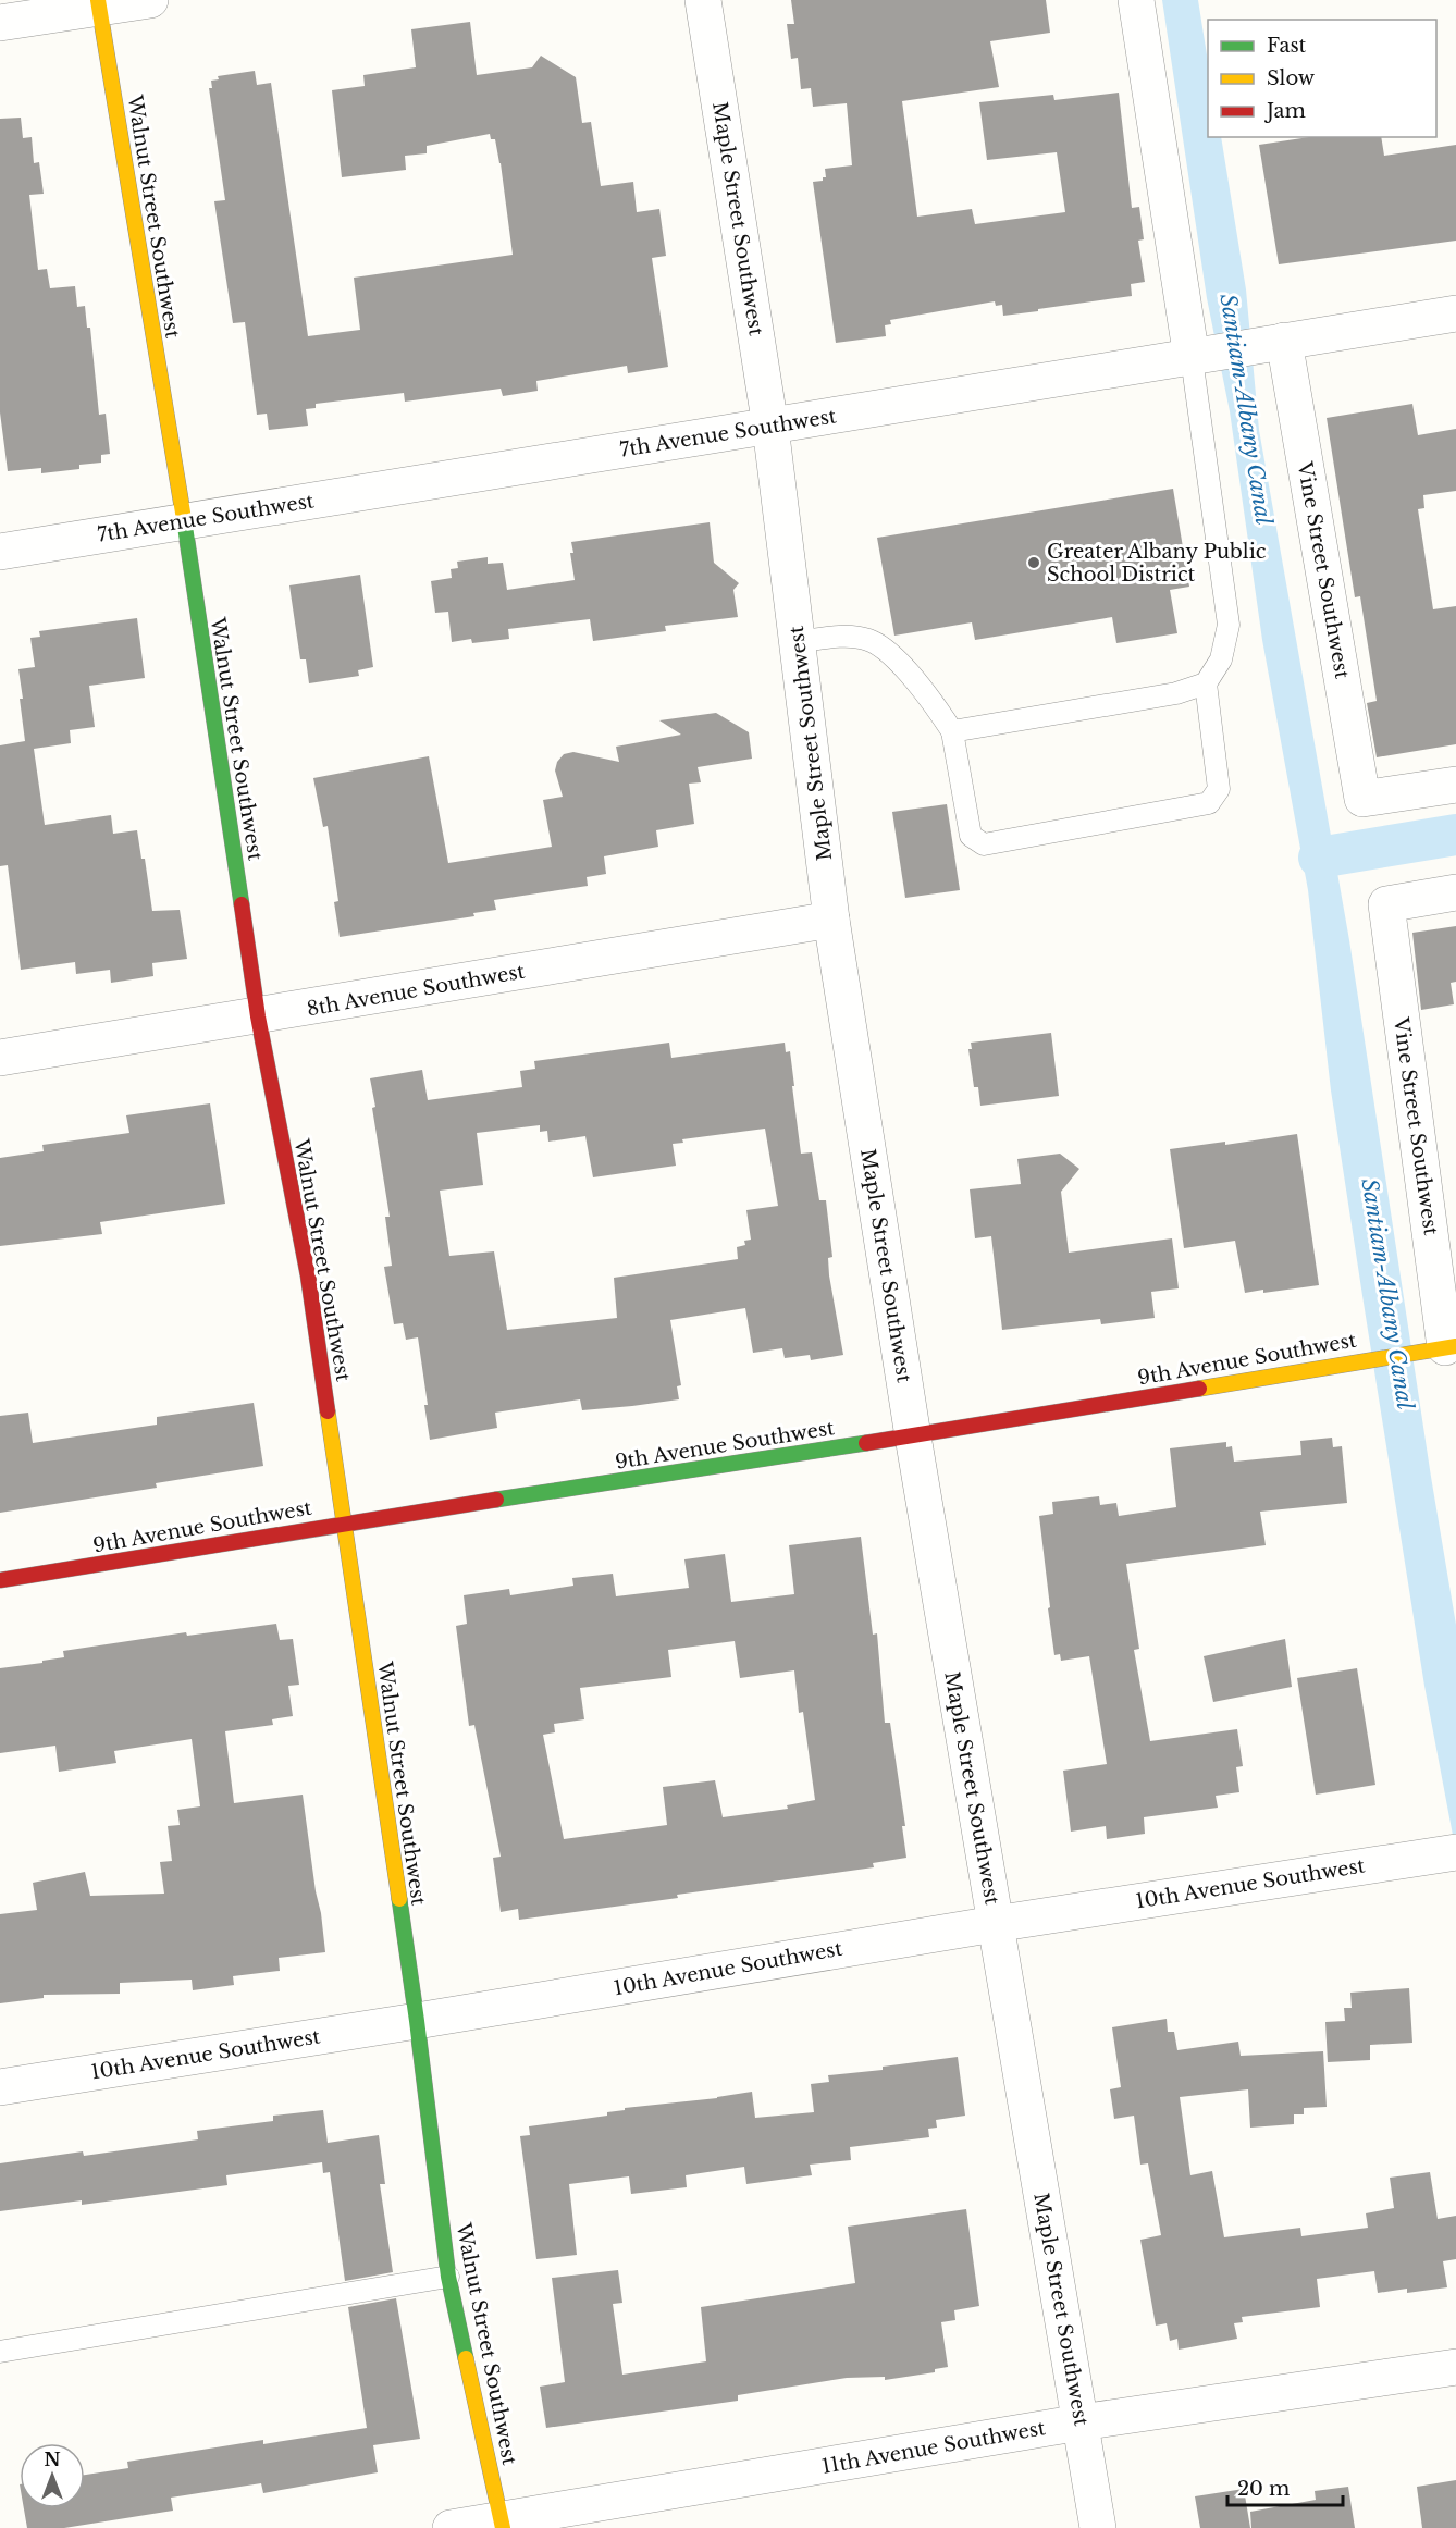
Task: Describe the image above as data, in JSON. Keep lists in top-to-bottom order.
{
  "streets": {
    "street": [
      "Walnut Street Southwest",
      "Maple Street Southwest",
      "7th Avenue Southwest",
      "Vine Street Southwest",
      "8th Avenue Southwest",
      "9th Avenue Southwest",
      "10th Avenue Southwest",
      "11th Avenue Southwest"
    ]
  },
  "crossings": [
    ["Walnut Street Southwest", "7th Avenue Southwest"],
    ["Walnut Street Southwest", "8th Avenue Southwest"],
    ["Walnut Street Southwest", "9th Avenue Southwest"],
    ["Walnut Street Southwest", "10th Avenue Southwest"],
    ["Walnut Street Southwest", "11th Avenue Southwest"],
    ["Maple Street Southwest", "7th Avenue Southwest"],
    ["Maple Street Southwest", "8th Avenue Southwest"],
    ["Maple Street Southwest", "9th Avenue Southwest"],
    ["Maple Street Southwest", "10th Avenue Southwest"],
    ["Maple Street Southwest", "11th Avenue Southwest"],
    ["7th Avenue Southwest", "Vine Street Southwest"],
    ["Vine Street Southwest", "9th Avenue Southwest"]
  ],
  "water": ["Santiam-Albany Canal"],
  "places": ["Greater Albany Public School District"],
  "legend": ["Fast", "Slow", "Jam"],
  "scale_bar": "20 m",
  "north": "top"
}
